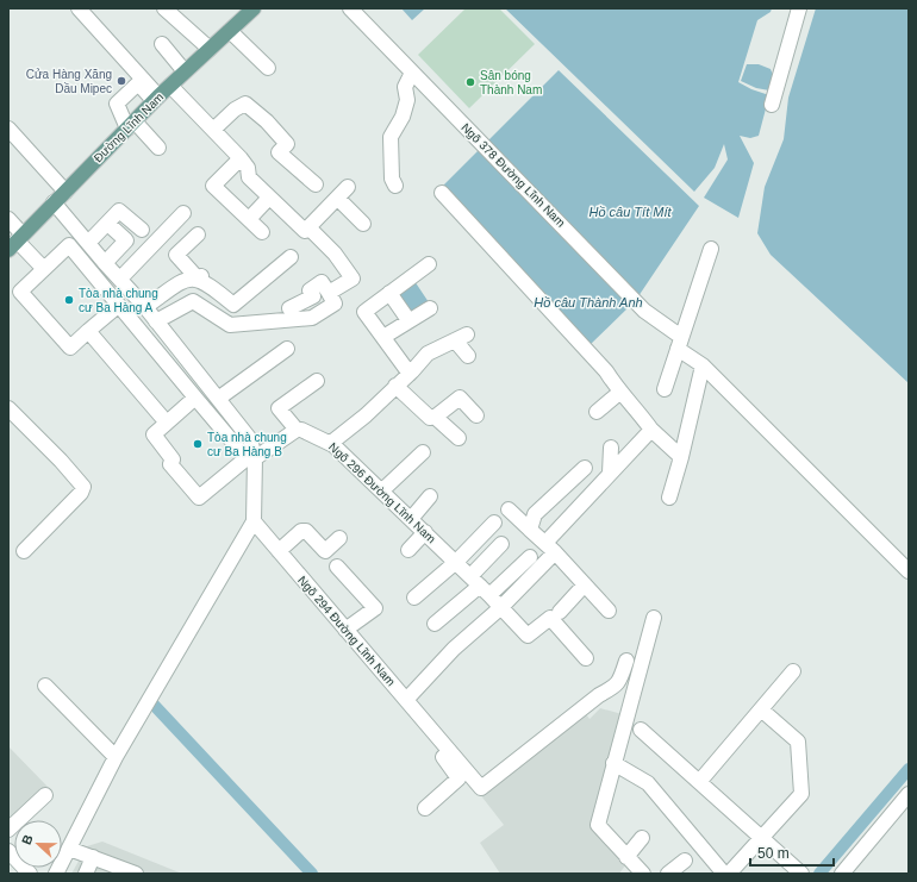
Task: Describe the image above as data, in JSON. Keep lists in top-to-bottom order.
{
  "streets": {
    "main road": ["Đường Lĩnh Nam"],
    "street": ["Ngõ 378 Đường Lĩnh Nam", "Ngõ 296 Đường Lĩnh Nam", "Ngõ 294 Đường Lĩnh Nam"]
  },
  "water": ["Hồ câu Tít Mít", "Hồ câu Thành Anh"],
  "places": [
    "Cửa Hàng Xăng Dầu Mipec",
    "Sân bóng Thành Nam",
    "Tòa nhà chung cư Ba Hàng A",
    "Tòa nhà chung cư Ba Hàng B"
  ],
  "scale_bar": "50 m",
  "north": "left"
}
